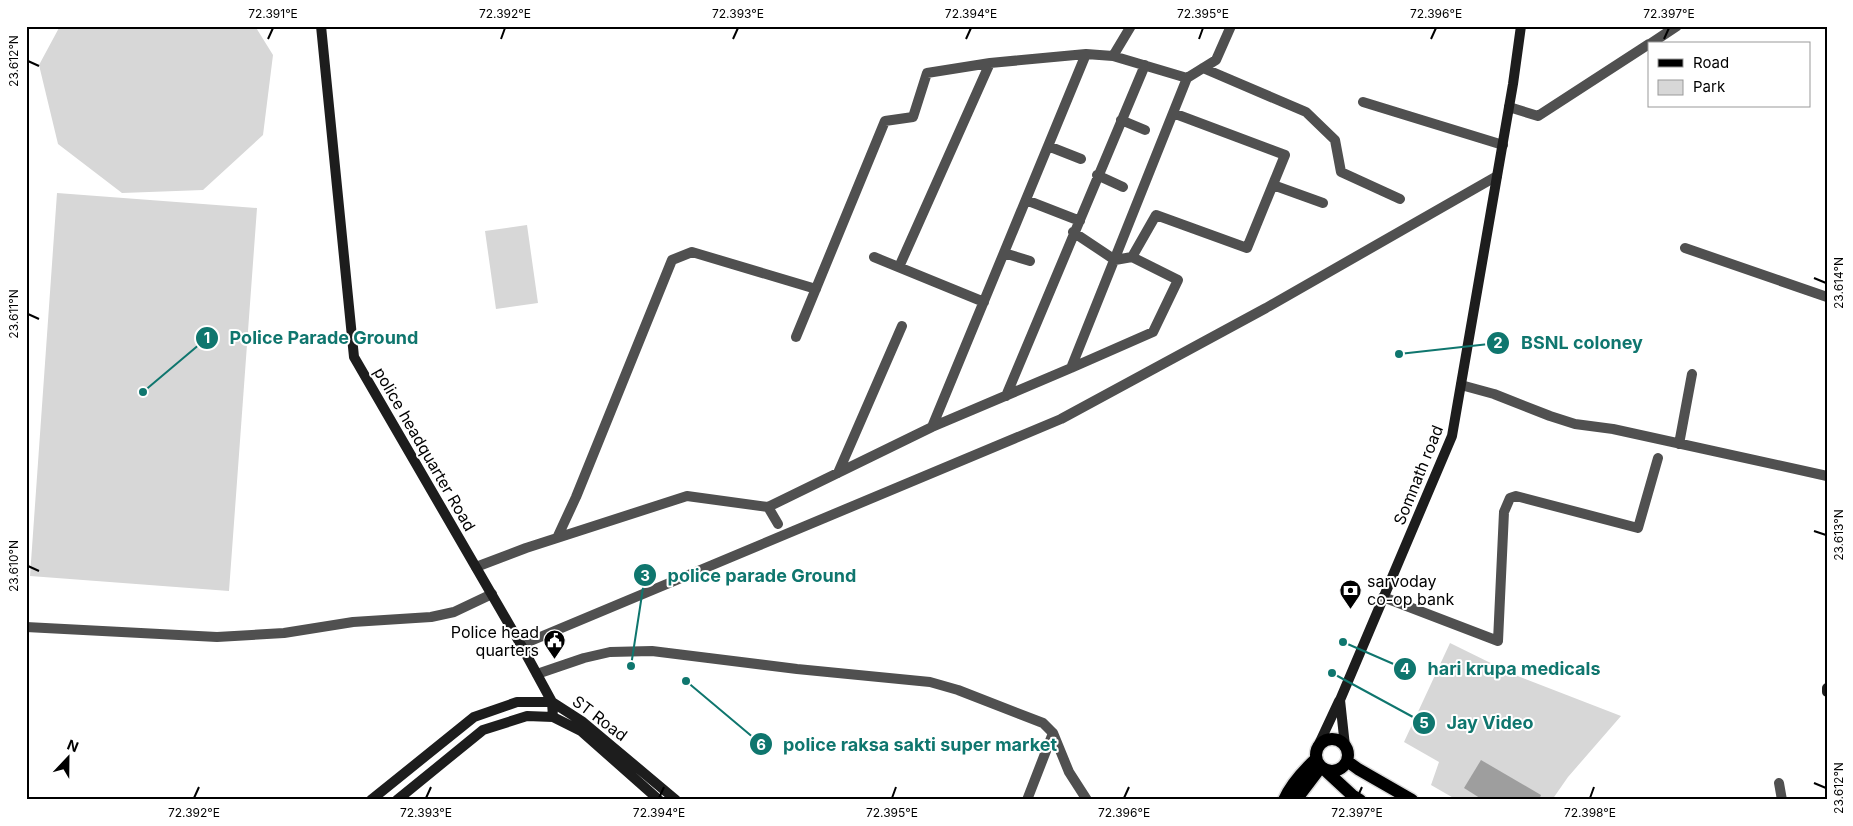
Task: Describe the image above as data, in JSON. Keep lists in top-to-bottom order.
{
  "streets": {
    "street": ["police headquarter Road", "Somnath road", "ST Road"]
  },
  "crossings": [
    ["police headquarter Road", "ST Road"]
  ],
  "places": {
    "other": [
      "BSNL coloney",
      "Police Parade Ground",
      "hari krupa medicals",
      "police parade Ground",
      "Jay Video",
      "police raksa sakti super market"
    ],
    "bank": ["sarvoday co-op bank"],
    "public building": ["Police head quarters"]
  },
  "legend": ["Road", "Park"],
  "north": "top",
  "coordinates": [
    "72.391°E",
    "72.392°E",
    "72.393°E",
    "72.394°E",
    "72.395°E",
    "72.396°E",
    "72.397°E",
    "23.612°N",
    "23.614°N",
    "23.611°N",
    "23.613°N",
    "23.610°N",
    "72.398°E"
  ]
}
